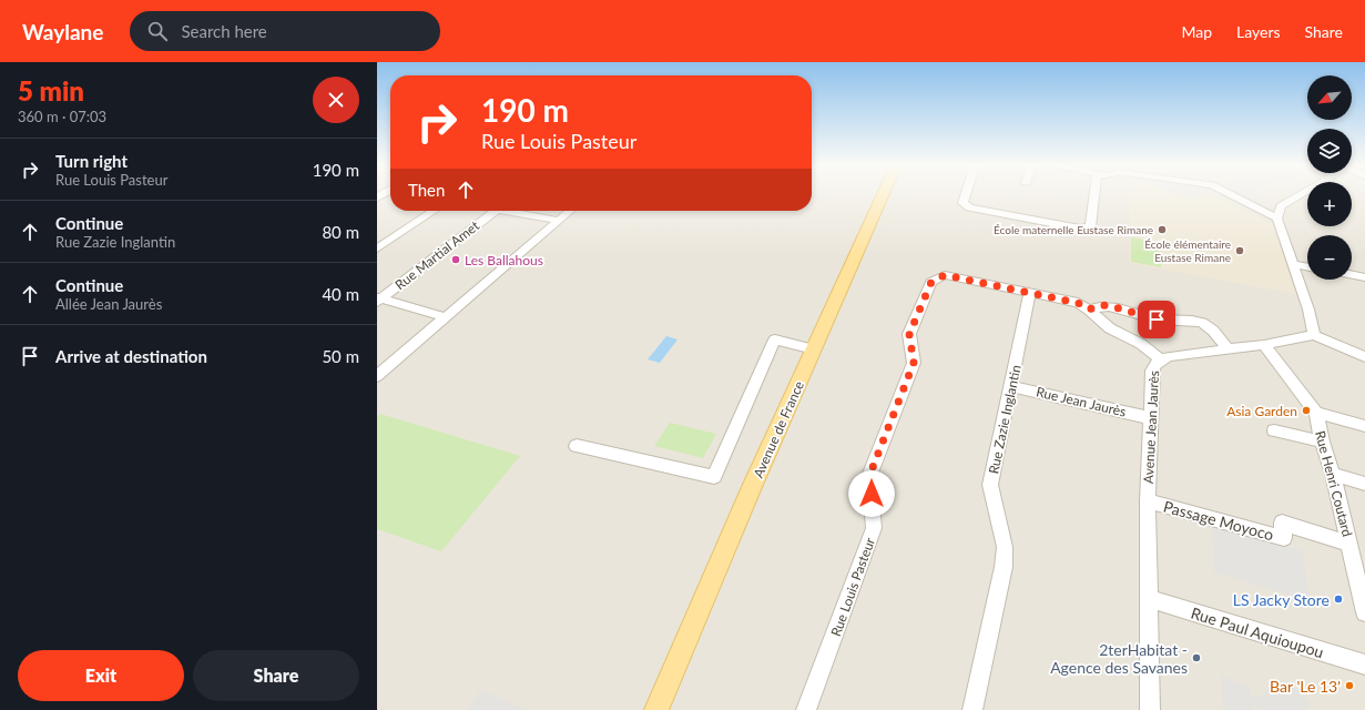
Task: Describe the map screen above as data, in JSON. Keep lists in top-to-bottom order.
{
  "streets": {
    "main road": ["Avenue de France"],
    "street": [
      "Rue Martial Amet",
      "Rue Jean Jaurès",
      "Rue Zazie Inglantin",
      "Avenue Jean Jaurès",
      "Rue Henri Coutard",
      "Passage Moyoco",
      "Rue Louis Pasteur",
      "Rue Paul Aquioupou"
    ]
  },
  "crossings": [
    ["Rue Jean Jaurès", "Rue Zazie Inglantin"],
    ["Rue Jean Jaurès", "Avenue Jean Jaurès"],
    ["Rue Zazie Inglantin", "Rue Louis Pasteur"],
    ["Avenue Jean Jaurès", "Rue Henri Coutard"],
    ["Avenue Jean Jaurès", "Passage Moyoco"],
    ["Avenue Jean Jaurès", "Rue Paul Aquioupou"],
    ["Rue Henri Coutard", "Passage Moyoco"]
  ],
  "places": [
    "École maternelle Eustase Rimane",
    "École élémentaire Eustase Rimane",
    "Les Ballahous",
    "Asia Garden",
    "LS Jacky Store",
    "2terHabitat - Agence des Savanes",
    "Bar 'Le 13'"
  ],
  "north": "bottom left",
  "page": {
    "header": "Waylane",
    "search": "Search here",
    "nav": ["Map", "Layers", "Share"],
    "heading": ["5 min", "360 m · 07:03"],
    "map_buttons": ["+", "−"],
    "turn": ["190 m", "Rue Louis Pasteur"],
    "list": [
      {
        "name": "Turn right",
        "note": "Rue Louis Pasteur",
        "value": "190 m"
      },
      {
        "name": "Continue",
        "note": "Rue Zazie Inglantin",
        "value": "80 m"
      },
      {
        "name": "Continue",
        "note": "Allée Jean Jaurès",
        "value": "40 m"
      },
      {
        "name": "Arrive at destination",
        "value": "50 m"
      }
    ],
    "then": "Then",
    "buttons": ["Exit", "Share"]
  }
}
